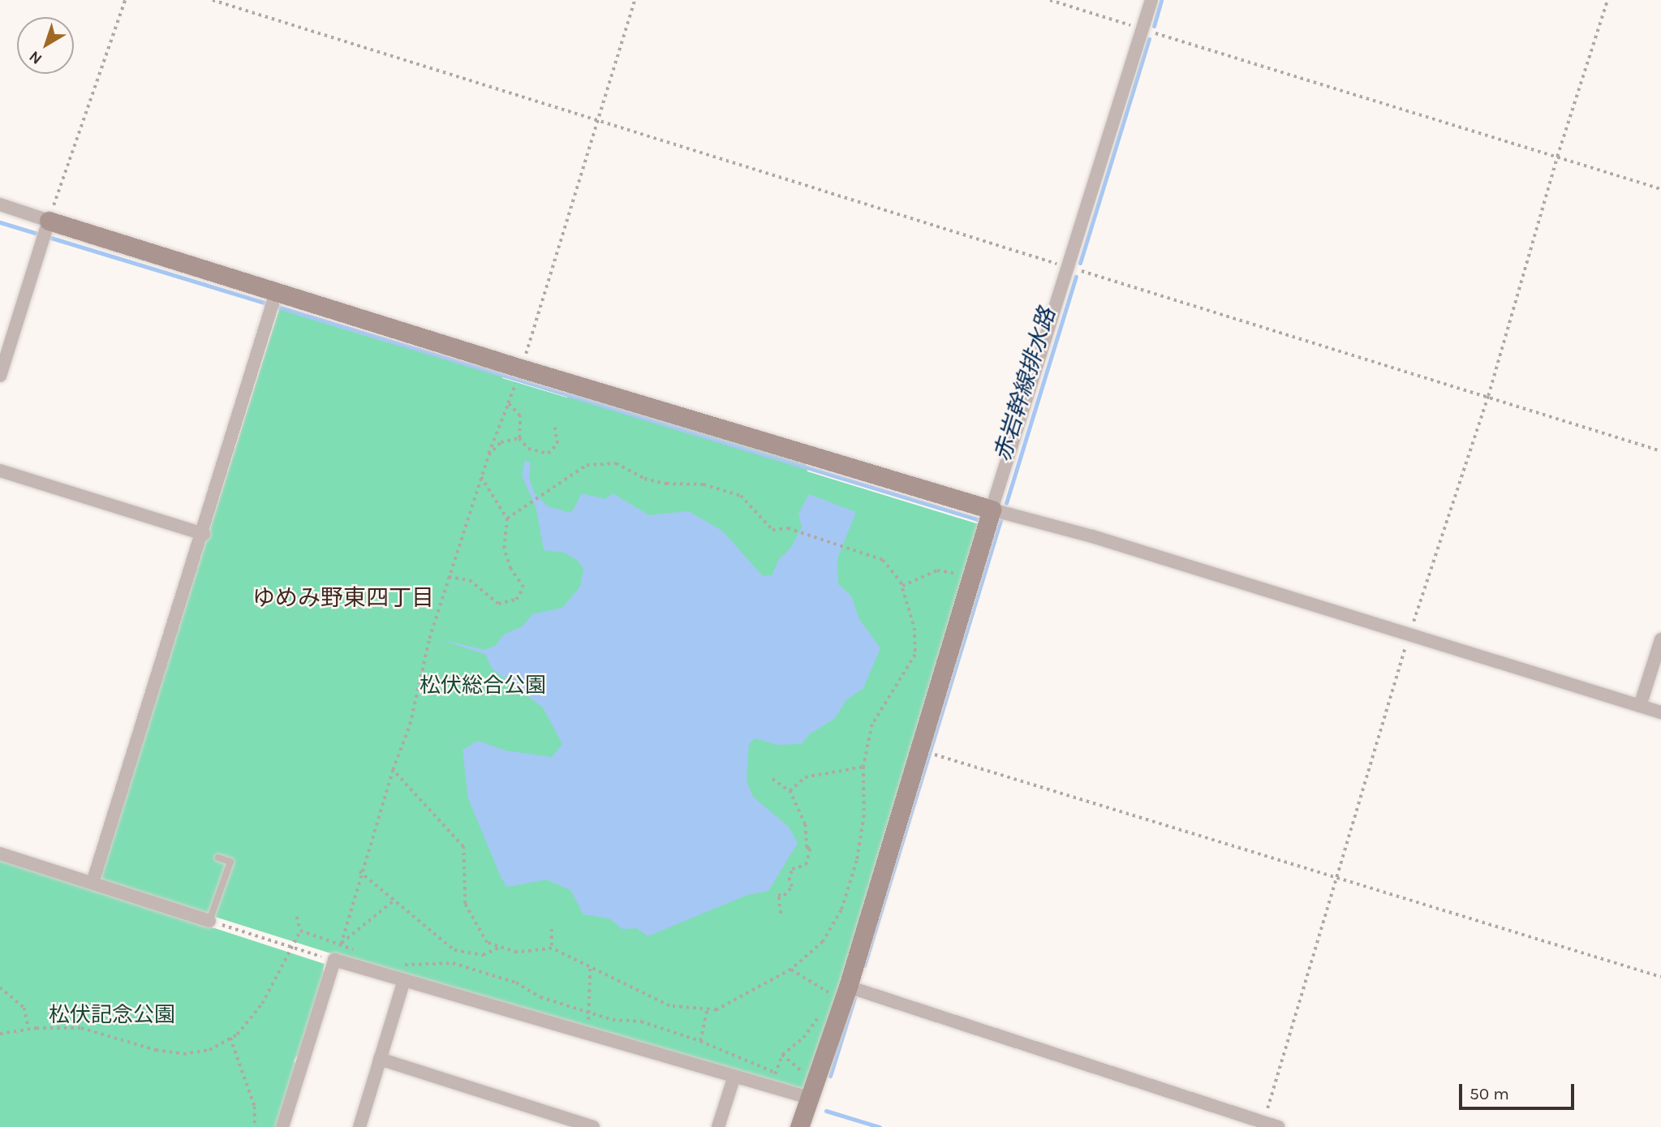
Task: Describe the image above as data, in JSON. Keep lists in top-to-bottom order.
{
  "districts": ["ゆめみ野東四丁目"],
  "water": ["赤岩幹線排水路"],
  "parks": ["松伏総合公園", "松伏記念公園"],
  "scale_bar": "50 m",
  "north": "bottom left"
}
